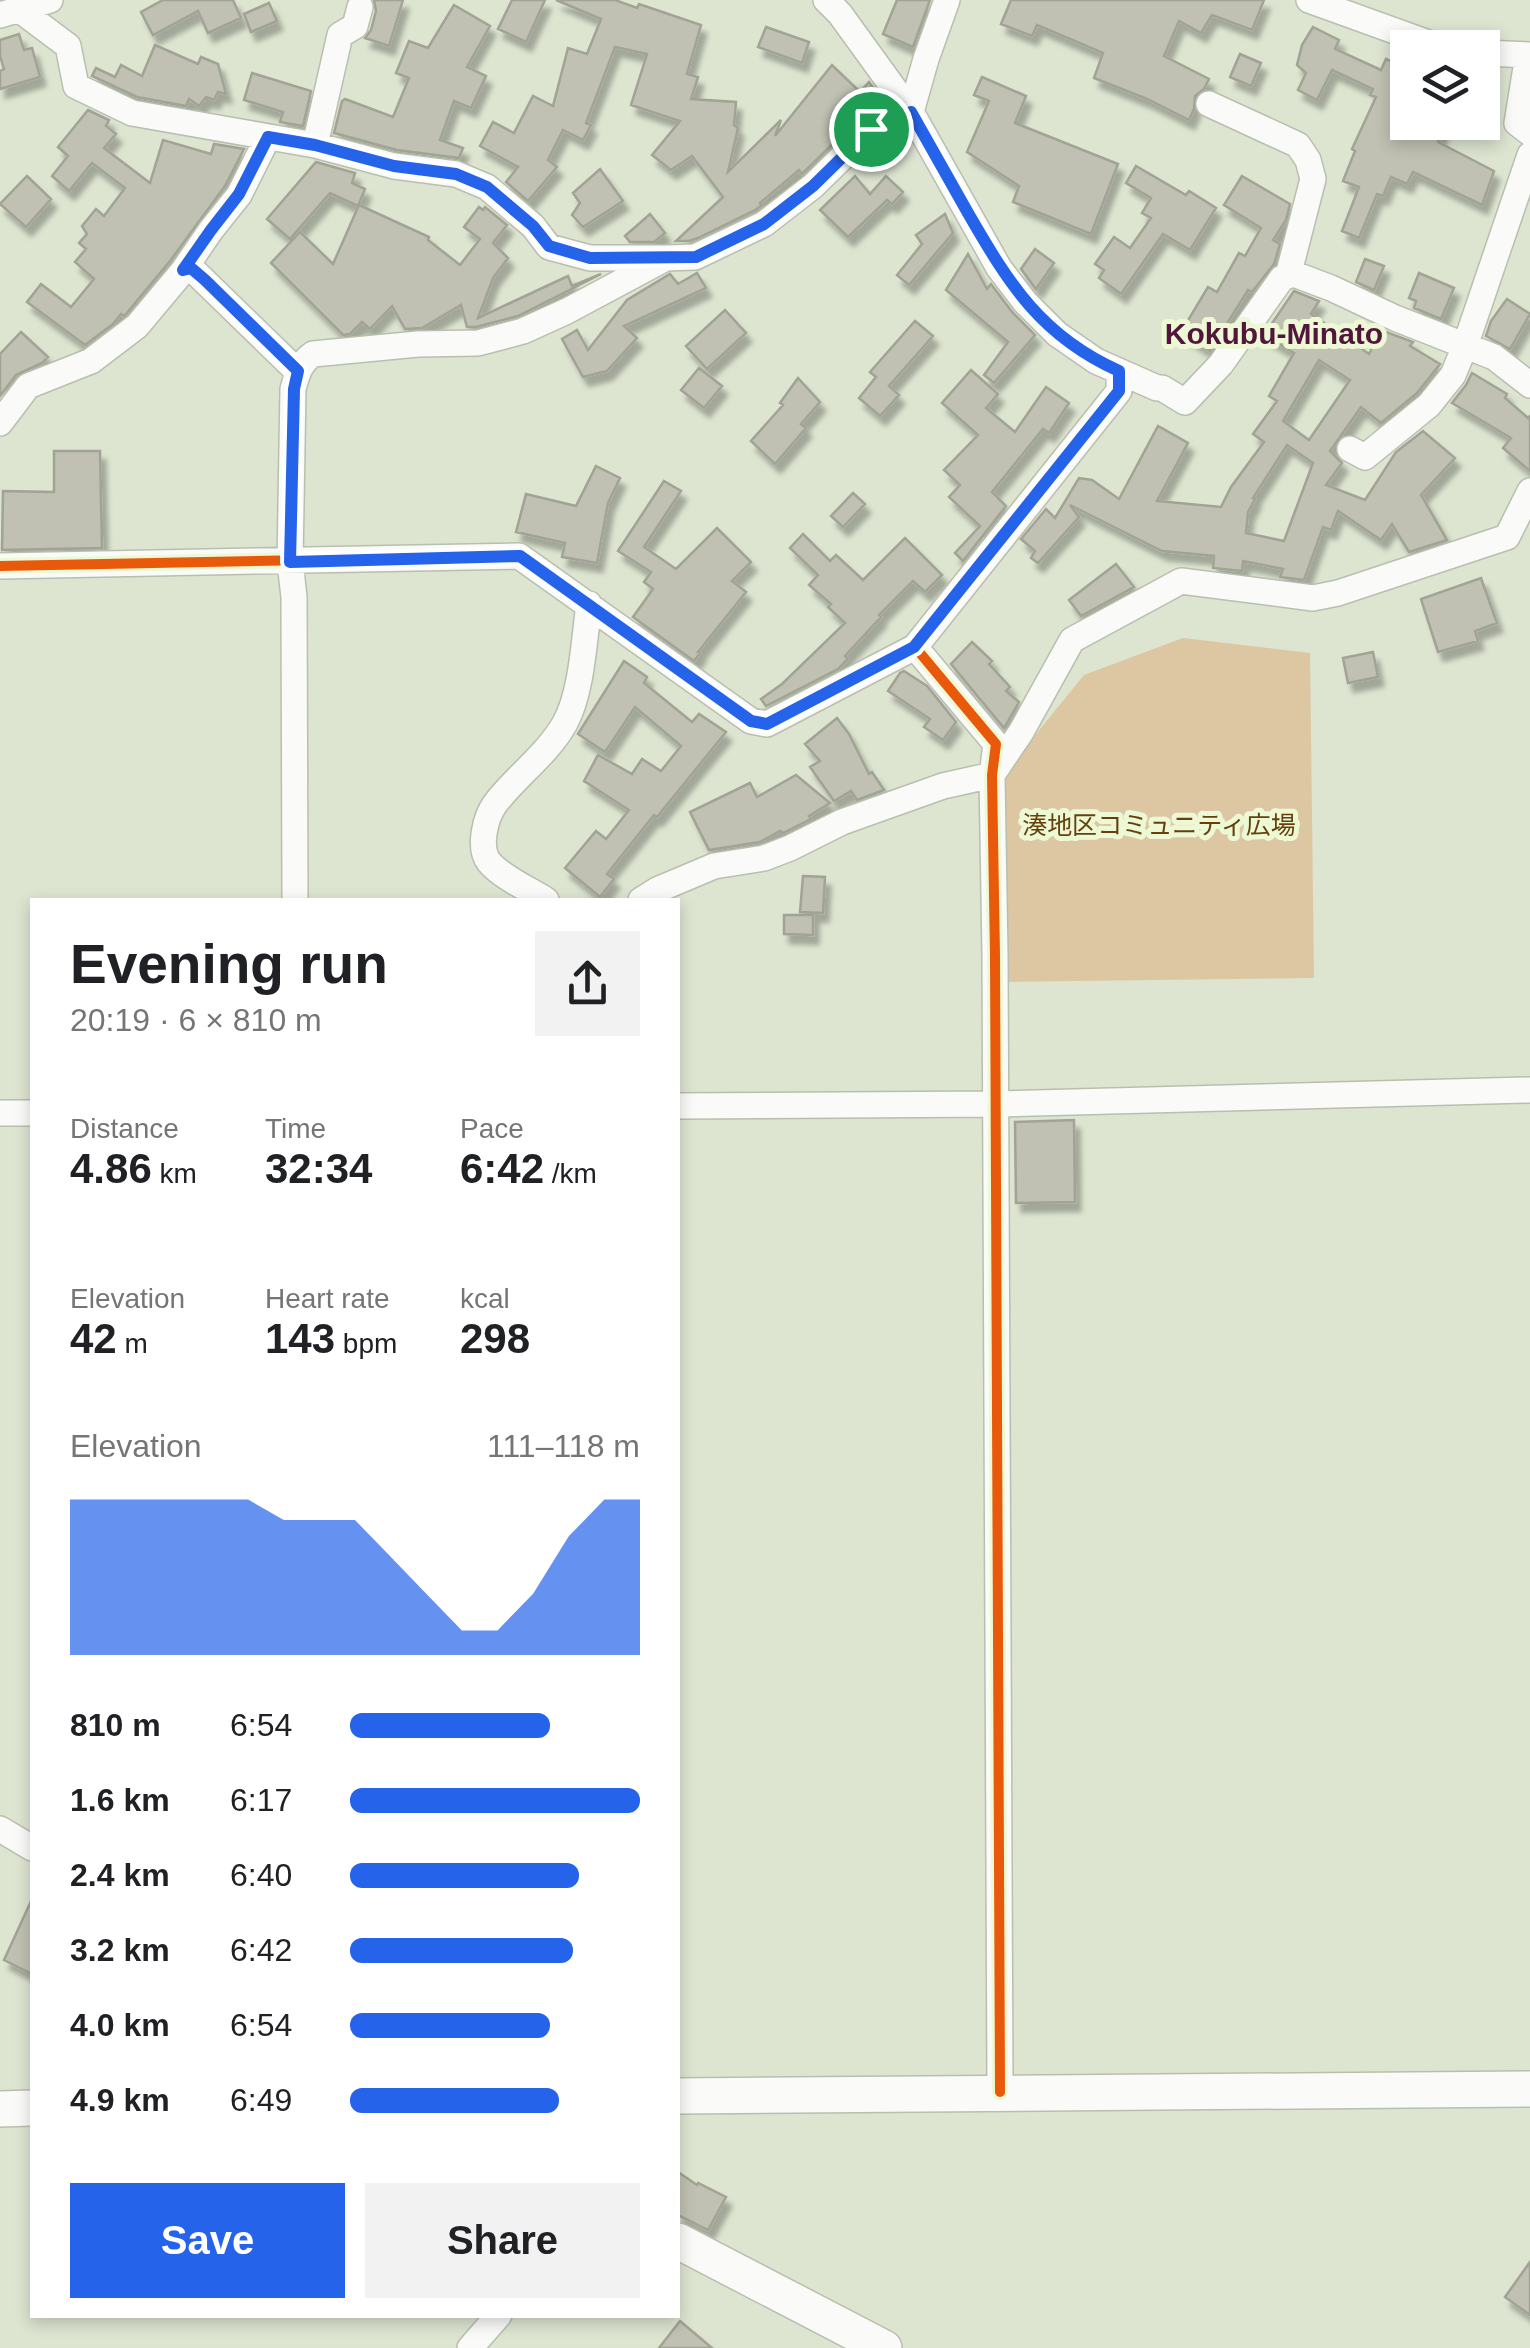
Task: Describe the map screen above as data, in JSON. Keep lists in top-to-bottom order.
{
  "districts": ["Kokubu-Minato"],
  "parks": ["湊地区コミュニティ広場"],
  "page": {
    "heading": ["Evening run", "20:19 · 6 × 810 m"],
    "stats": [
      ["Distance", "4.86 km"],
      ["Time", "32:34"],
      ["Pace", "6:42 /km"],
      ["Elevation", "42 m"],
      ["Heart rate", "143 bpm"],
      ["kcal", "298"]
    ],
    "chart": ["Elevation", "111–118 m"],
    "list": [
      {
        "name": "810 m",
        "note": "6:54"
      },
      {
        "name": "1.6 km",
        "note": "6:17"
      },
      {
        "name": "2.4 km",
        "note": "6:40"
      },
      {
        "name": "3.2 km",
        "note": "6:42"
      },
      {
        "name": "4.0 km",
        "note": "6:54"
      },
      {
        "name": "4.9 km",
        "note": "6:49"
      }
    ],
    "buttons": ["Save", "Share"]
  }
}
